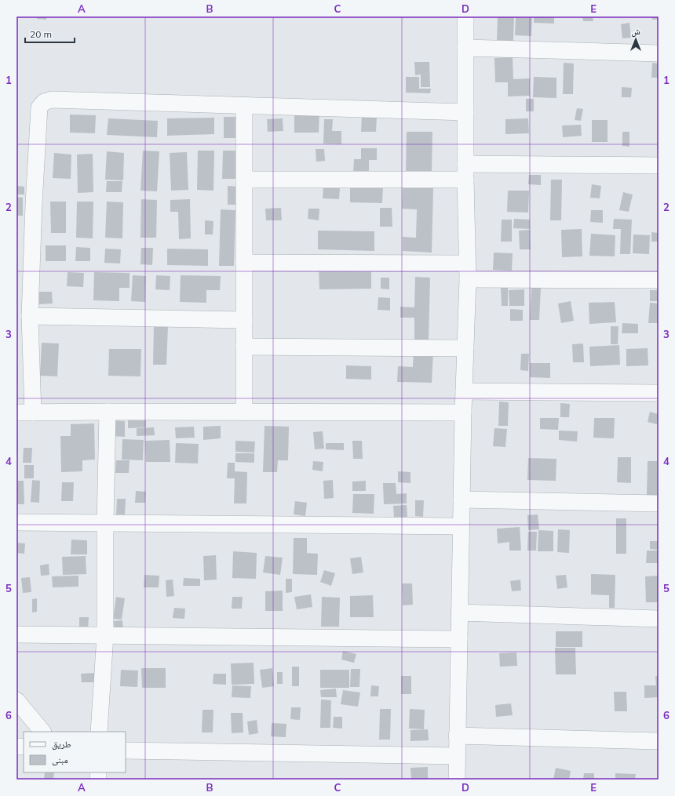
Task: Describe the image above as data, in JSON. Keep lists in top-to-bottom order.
{
  "legend": ["طريق", "مبنى"],
  "scale_bar": "20 m",
  "north": "top",
  "grid": {
    "columns": [
      "A",
      "B",
      "C",
      "D",
      "E"
    ],
    "rows": [
      "1",
      "2",
      "3",
      "4",
      "5",
      "6"
    ]
  }
}
